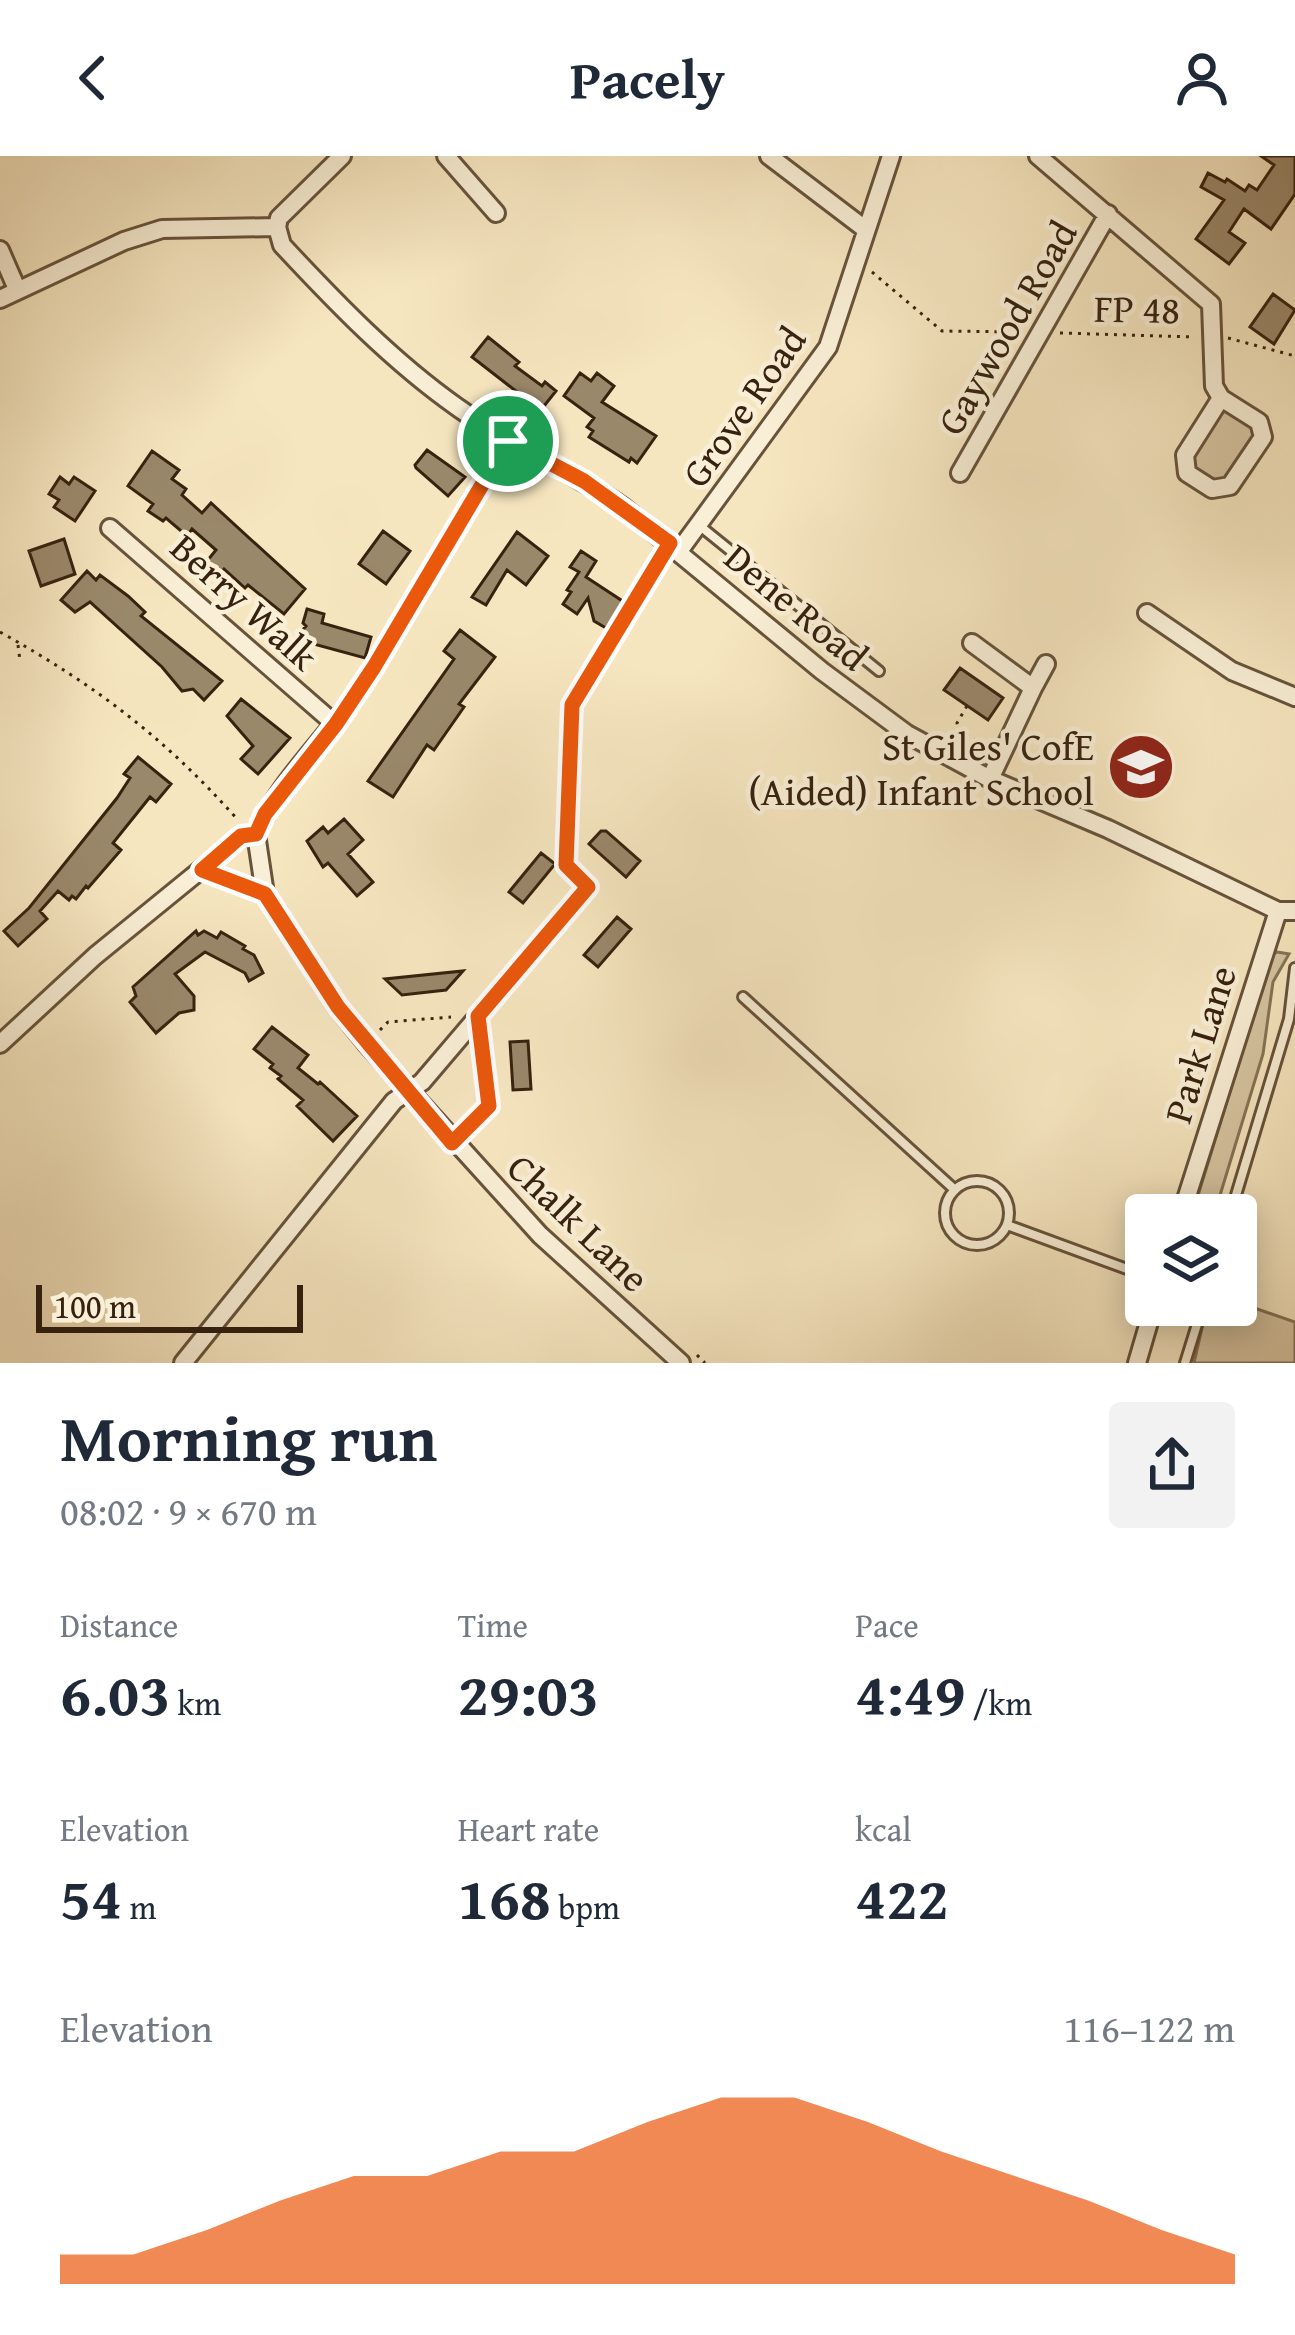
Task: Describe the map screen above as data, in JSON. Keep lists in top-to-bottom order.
{
  "streets": {
    "street": [
      "Gaywood Road",
      "Grove Road",
      "Berry Walk",
      "Dene Road",
      "Park Lane",
      "Chalk Lane"
    ],
    "path": ["FP 48"]
  },
  "crossings": [
    ["FP 48", "Gaywood Road"],
    ["FP 48", "Grove Road"],
    ["Grove Road", "Dene Road"],
    ["Dene Road", "Park Lane"]
  ],
  "places": {
    "school or university": ["St Giles' CofE (Aided) Infant School"]
  },
  "scale_bar": "100 m",
  "page": {
    "header": "Pacely",
    "scale": "100 m",
    "heading": ["Morning run", "08:02 · 9 × 670 m"],
    "stats": [
      ["Distance", "6.03 km"],
      ["Time", "29:03"],
      ["Pace", "4:49 /km"],
      ["Elevation", "54 m"],
      ["Heart rate", "168 bpm"],
      ["kcal", "422"]
    ],
    "chart": ["Elevation", "116–122 m"]
  }
}
